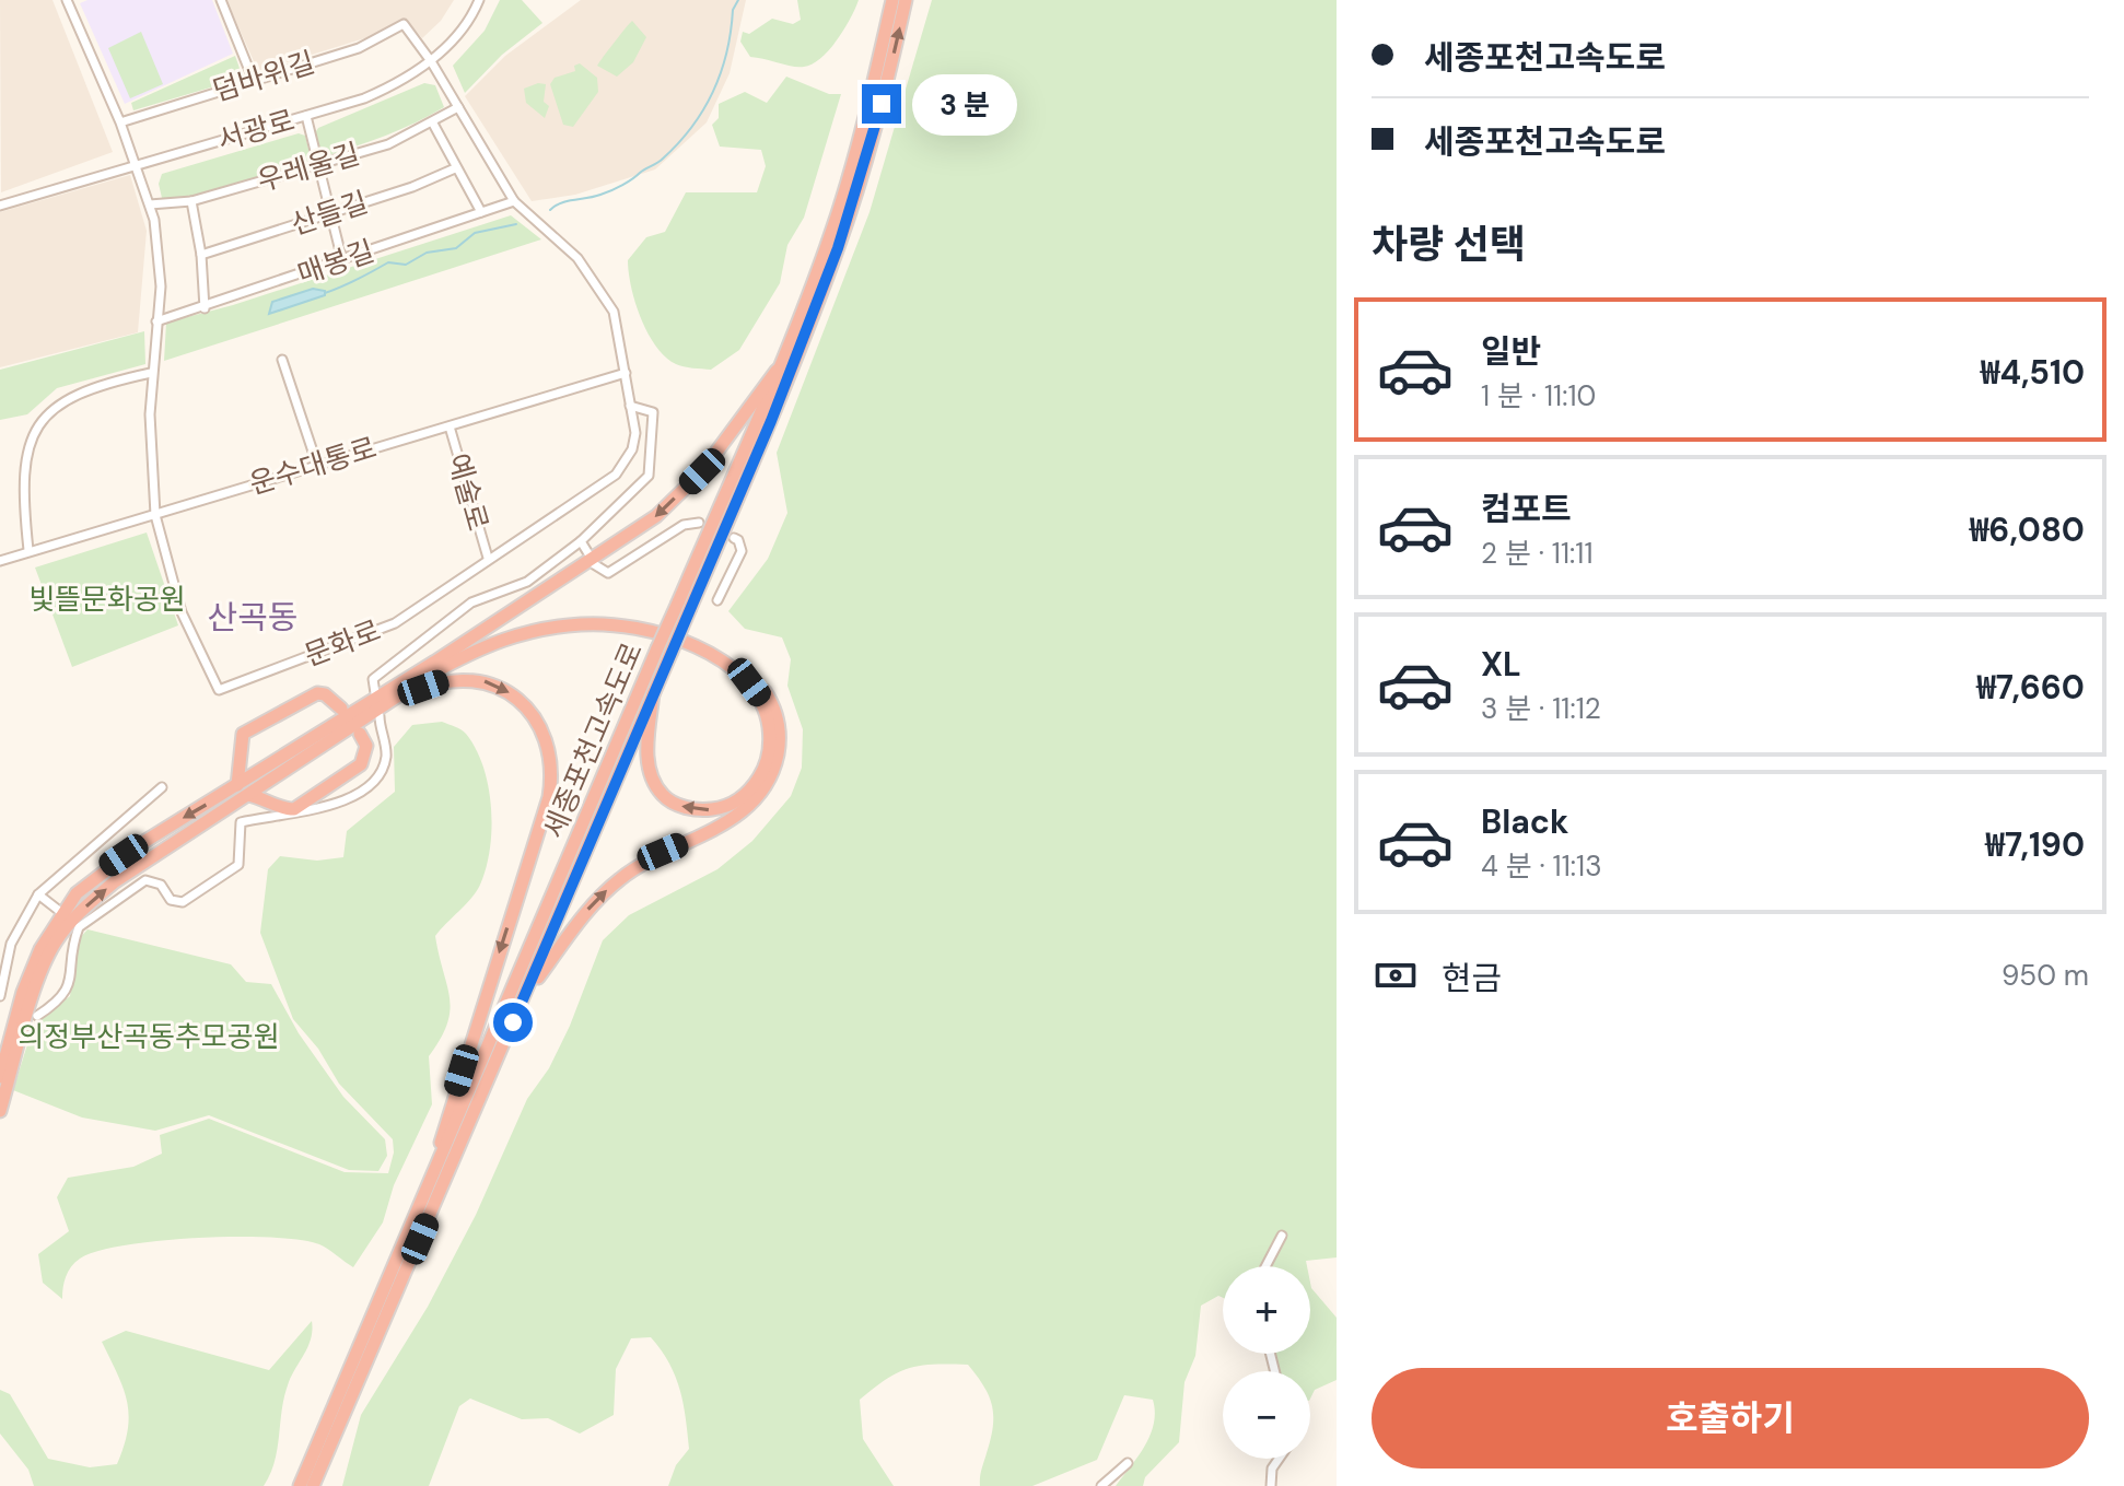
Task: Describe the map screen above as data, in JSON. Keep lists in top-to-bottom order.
{
  "streets": {
    "highway": ["세종포천고속도로"],
    "street": [
      "덤바위길",
      "서광로",
      "우레울길",
      "산들길",
      "매봉길",
      "운수대통로",
      "예술로",
      "문화로"
    ]
  },
  "crossings": [
    ["덤바위길", "문화로"],
    ["서광로", "문화로"],
    ["우레울길", "문화로"],
    ["매봉길", "문화로"],
    ["운수대통로", "예술로"],
    ["운수대통로", "문화로"],
    ["예술로", "문화로"]
  ],
  "districts": ["산곡동"],
  "parks": ["빛뜰문화공원", "의정부산곡동추모공원"],
  "page": {
    "banner": ["세종포천고속도로", "세종포천고속도로"],
    "bubble": "3 분",
    "heading": "차량 선택",
    "list": [
      {
        "name": "일반",
        "note": "1 분 · 11:10",
        "value": "₩4,510"
      },
      {
        "name": "컴포트",
        "note": "2 분 · 11:11",
        "value": "₩6,080"
      },
      {
        "name": "XL",
        "note": "3 분 · 11:12",
        "value": "₩7,660"
      },
      {
        "name": "Black",
        "note": "4 분 · 11:13",
        "value": "₩7,190"
      }
    ],
    "pay": ["현금", "950 m"],
    "map_buttons": ["+", "−"],
    "buttons": "호출하기"
  }
}
